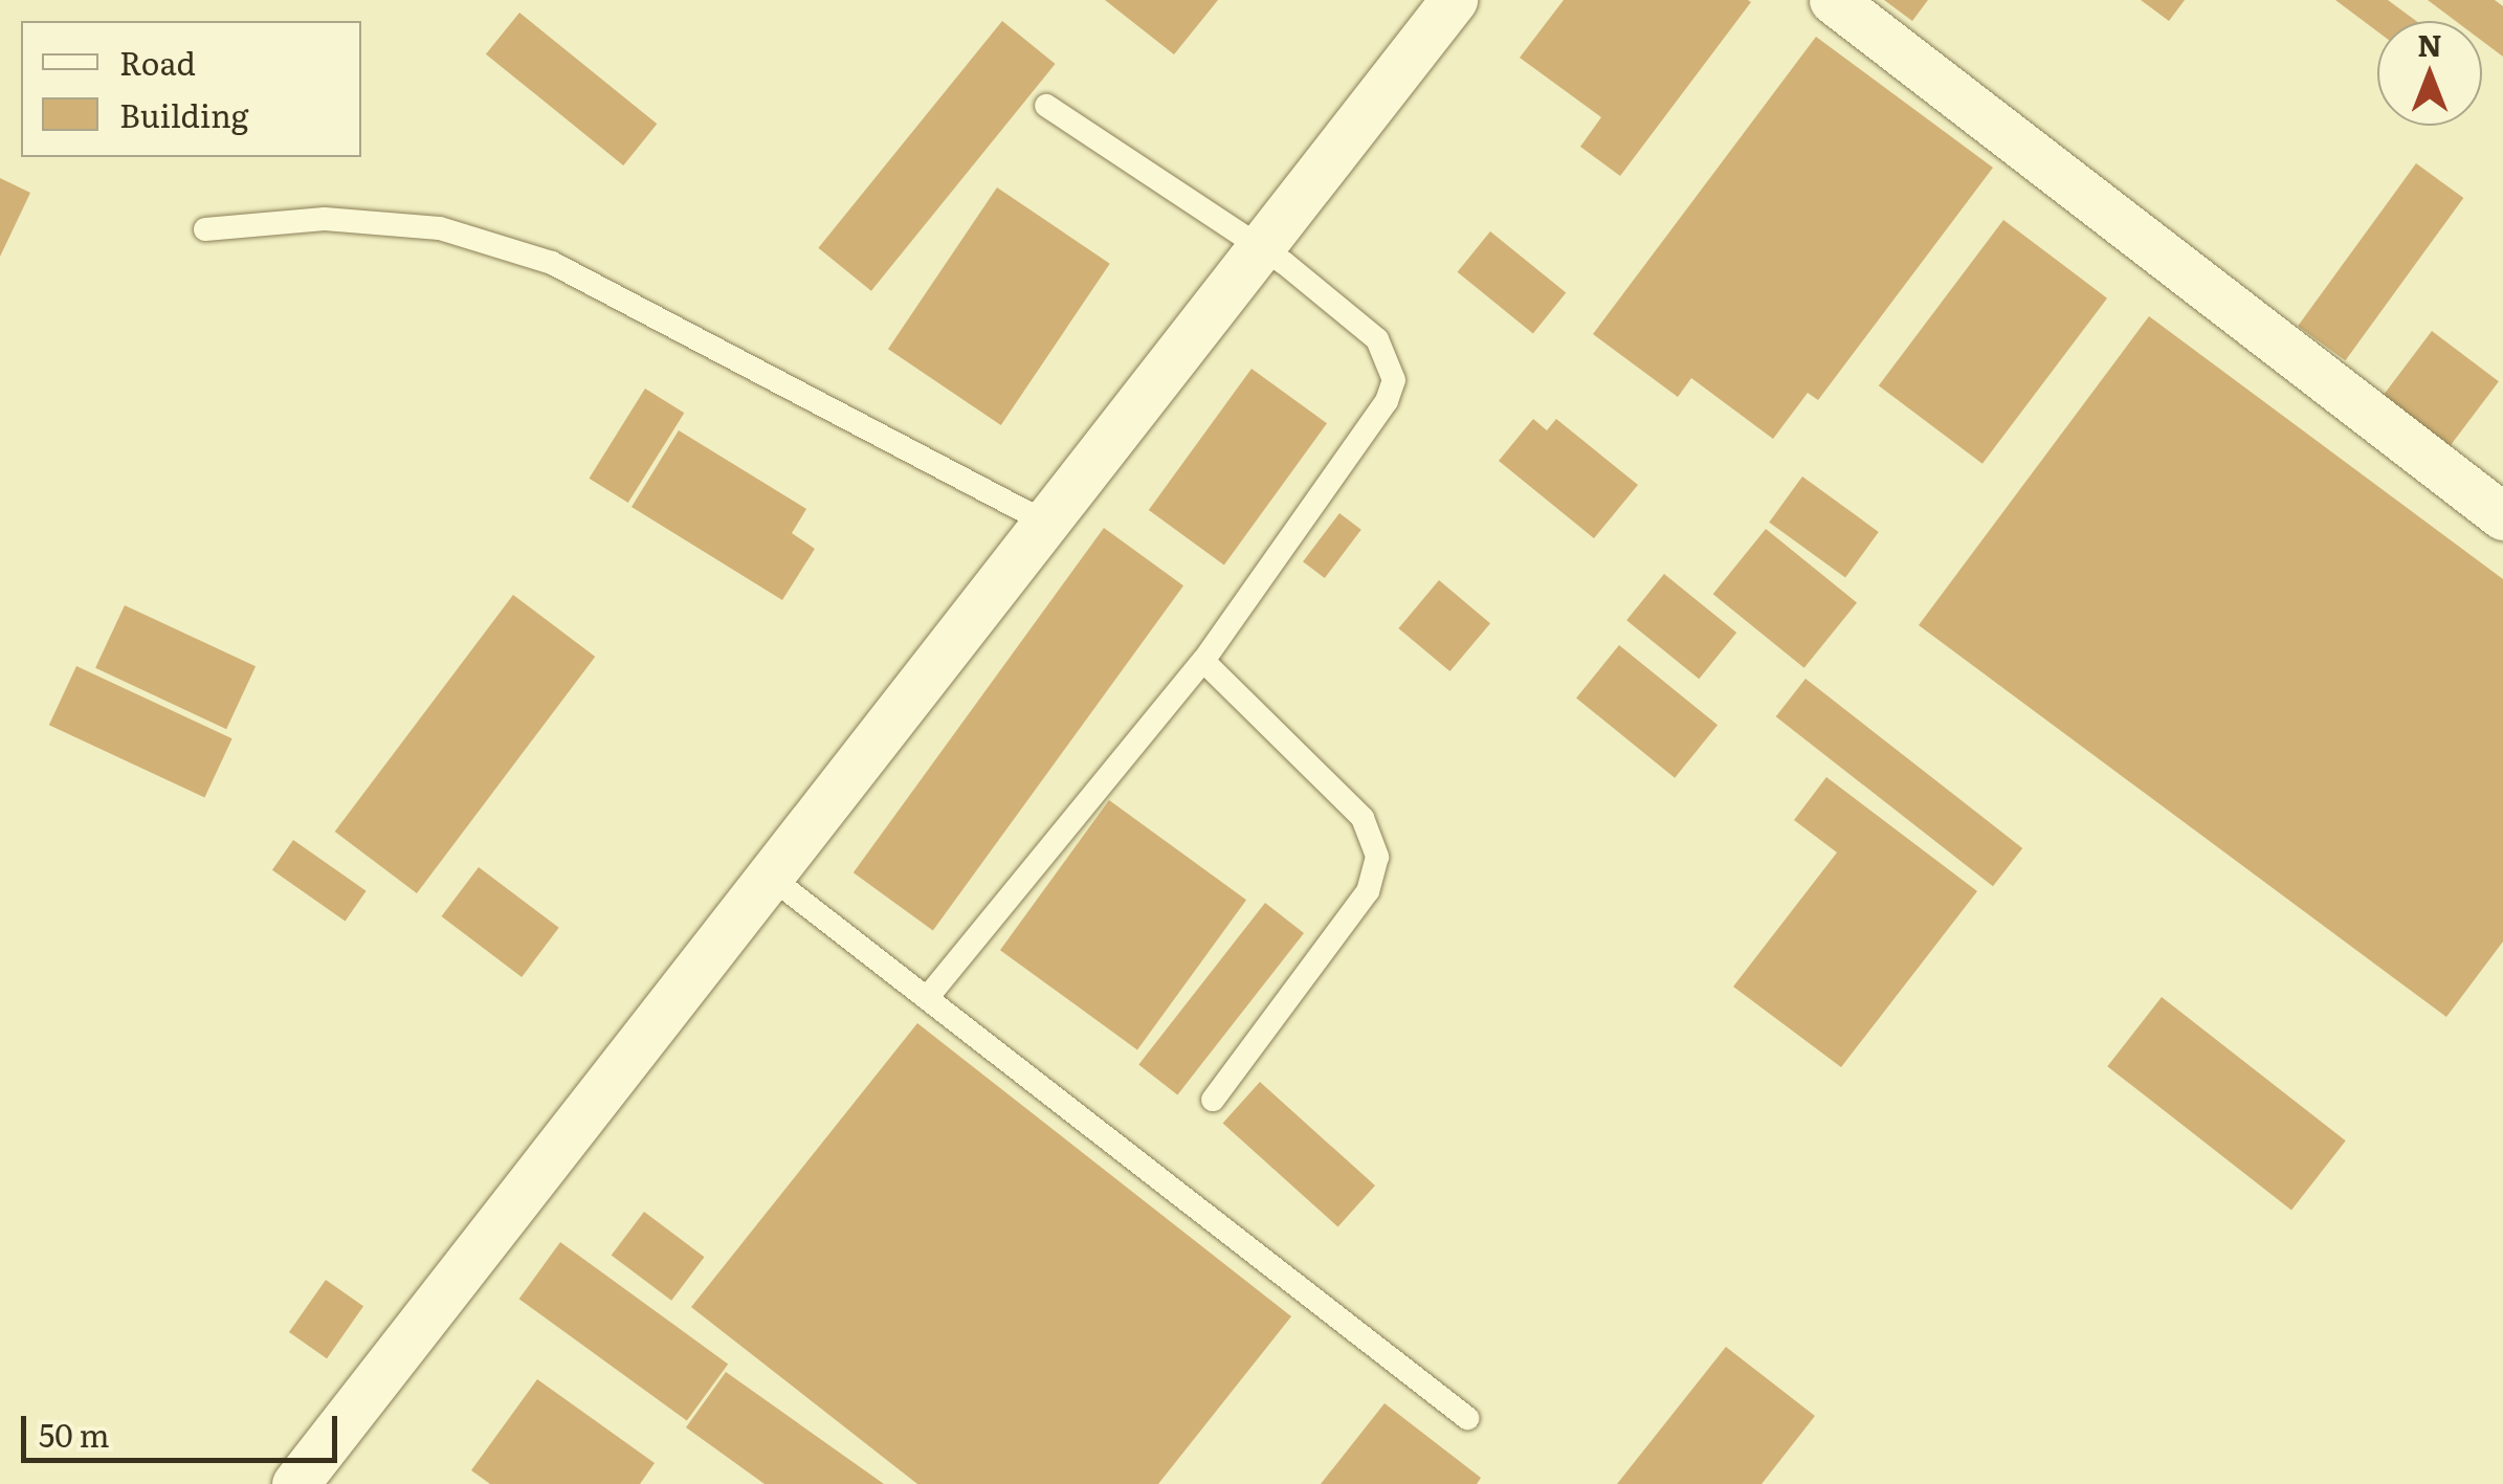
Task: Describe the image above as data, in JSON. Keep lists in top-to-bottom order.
{
  "legend": ["Road", "Building"],
  "scale_bar": "50 m",
  "north": "top"
}
